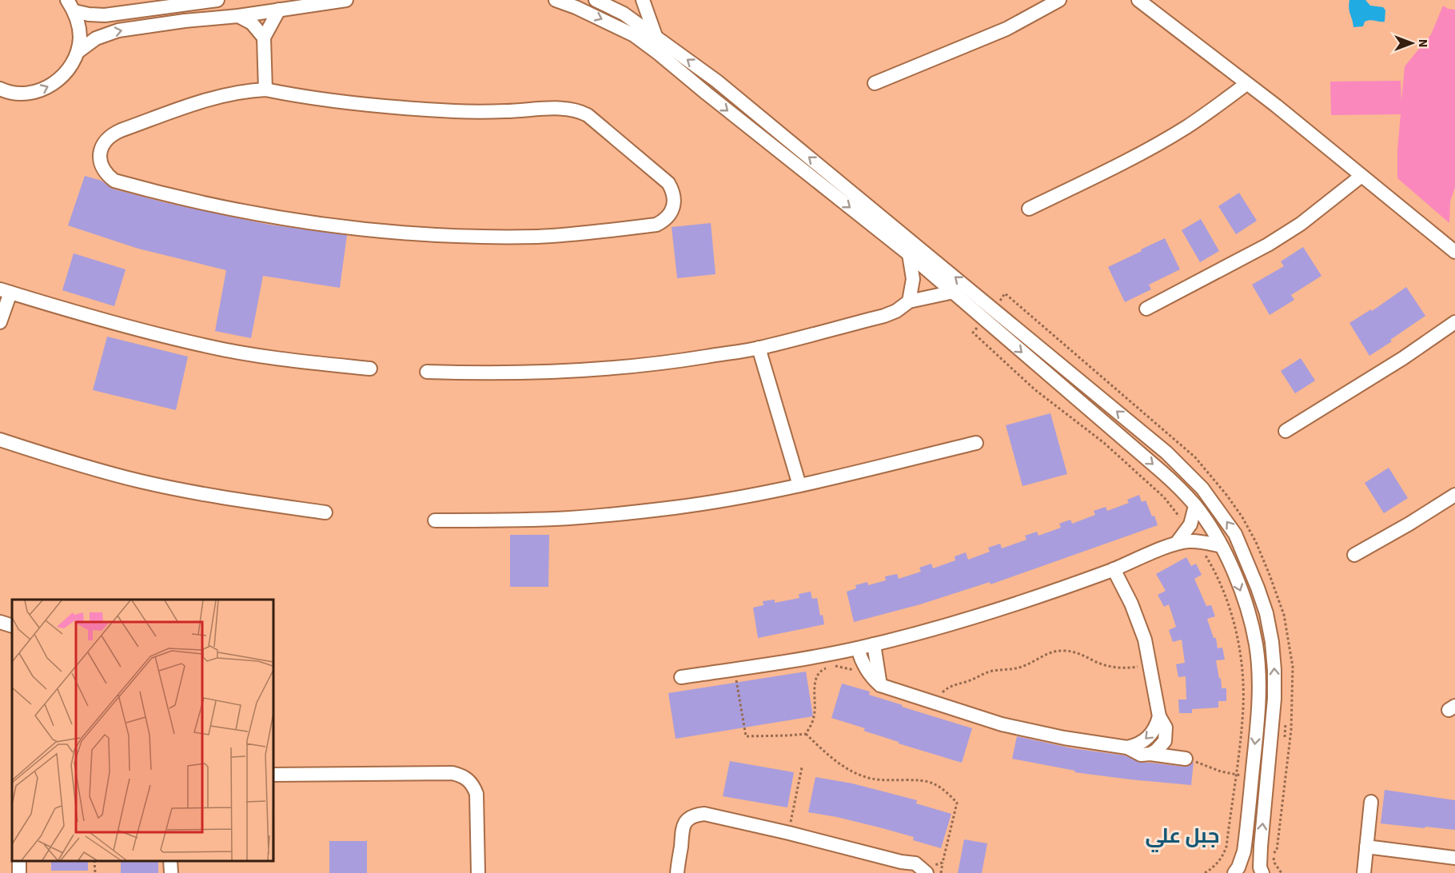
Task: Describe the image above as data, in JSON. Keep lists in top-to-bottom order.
{
  "districts": ["جبل علي"],
  "north": "right"
}
